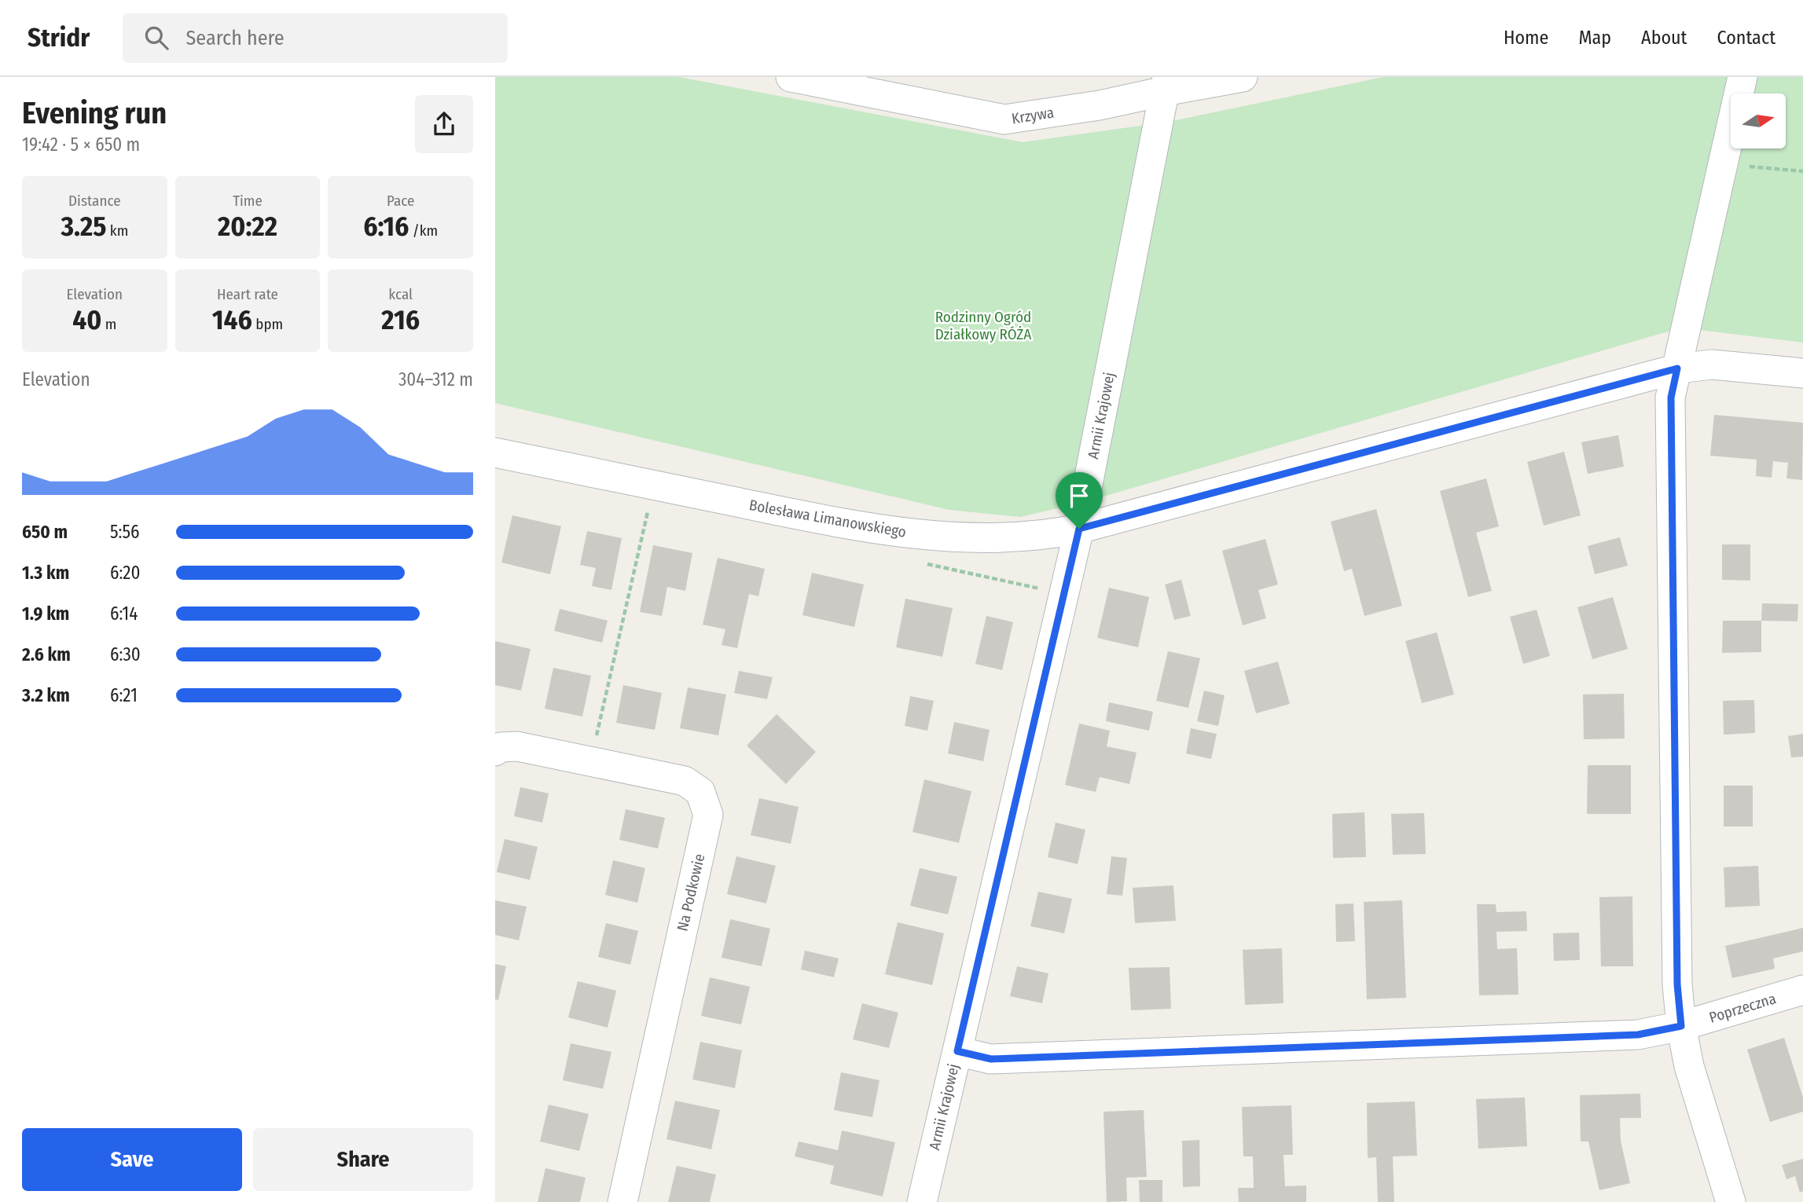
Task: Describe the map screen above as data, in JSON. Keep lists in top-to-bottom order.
{
  "streets": {
    "street": [
      "Krzywa",
      "Armii Krajowej",
      "Bolesława Limanowskiego",
      "Na Podkowie",
      "Poprzeczna"
    ]
  },
  "crossings": [
    ["Krzywa", "Armii Krajowej"],
    ["Armii Krajowej", "Bolesława Limanowskiego"],
    ["Armii Krajowej", "Poprzeczna"]
  ],
  "parks": ["Rodzinny Ogród Działkowy RÓŻA"],
  "north": "right",
  "page": {
    "header": "Stridr",
    "search": "Search here",
    "nav": [
      "Home",
      "Map",
      "About",
      "Contact"
    ],
    "heading": ["Evening run", "19:42 · 5 × 650 m"],
    "stats": [
      ["Distance", "3.25 km"],
      ["Time", "20:22"],
      ["Pace", "6:16 /km"],
      ["Elevation", "40 m"],
      ["Heart rate", "146 bpm"],
      ["kcal", "216"]
    ],
    "chart": ["Elevation", "304–312 m"],
    "list": [
      {
        "name": "650 m",
        "note": "5:56"
      },
      {
        "name": "1.3 km",
        "note": "6:20"
      },
      {
        "name": "1.9 km",
        "note": "6:14"
      },
      {
        "name": "2.6 km",
        "note": "6:30"
      },
      {
        "name": "3.2 km",
        "note": "6:21"
      }
    ],
    "buttons": ["Save", "Share"]
  }
}
